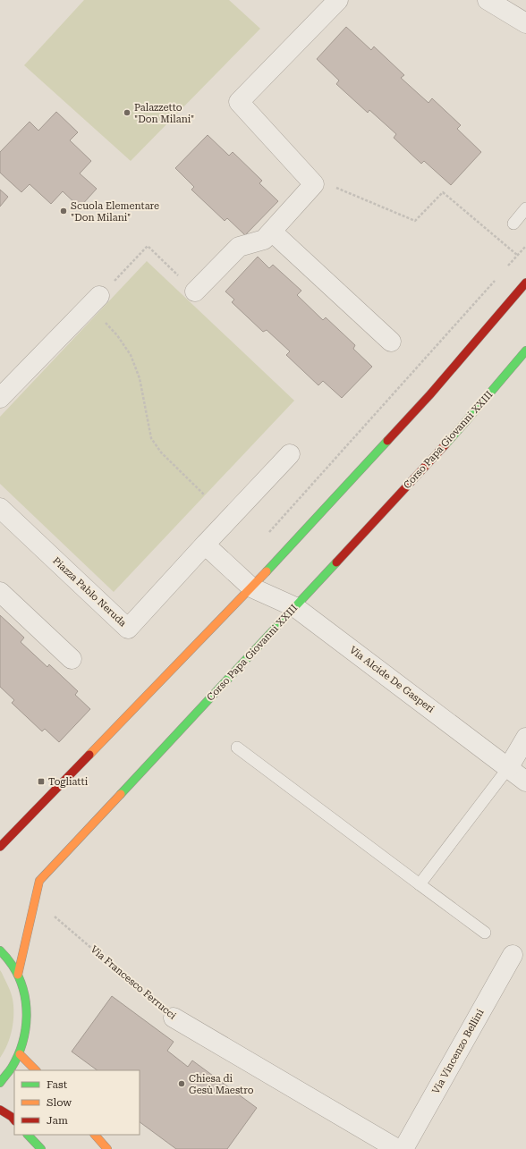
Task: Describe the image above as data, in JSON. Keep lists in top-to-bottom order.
{
  "streets": {
    "street": [
      "Corso Papa Giovanni XXIII",
      "Piazza Pablo Neruda",
      "Via Alcide De Gasperi",
      "Via Francesco Ferrucci",
      "Via Vincenzo Bellini"
    ]
  },
  "crossings": [
    ["Corso Papa Giovanni XXIII", "Via Alcide De Gasperi"]
  ],
  "places": {
    "other": ["Palazzetto \"Don Milani\"", "Scuola Elementare \"Don Milani\"", "Chiesa di Gesù Maestro"],
    "transit": ["Togliatti"]
  },
  "legend": ["Fast", "Slow", "Jam"]
}
